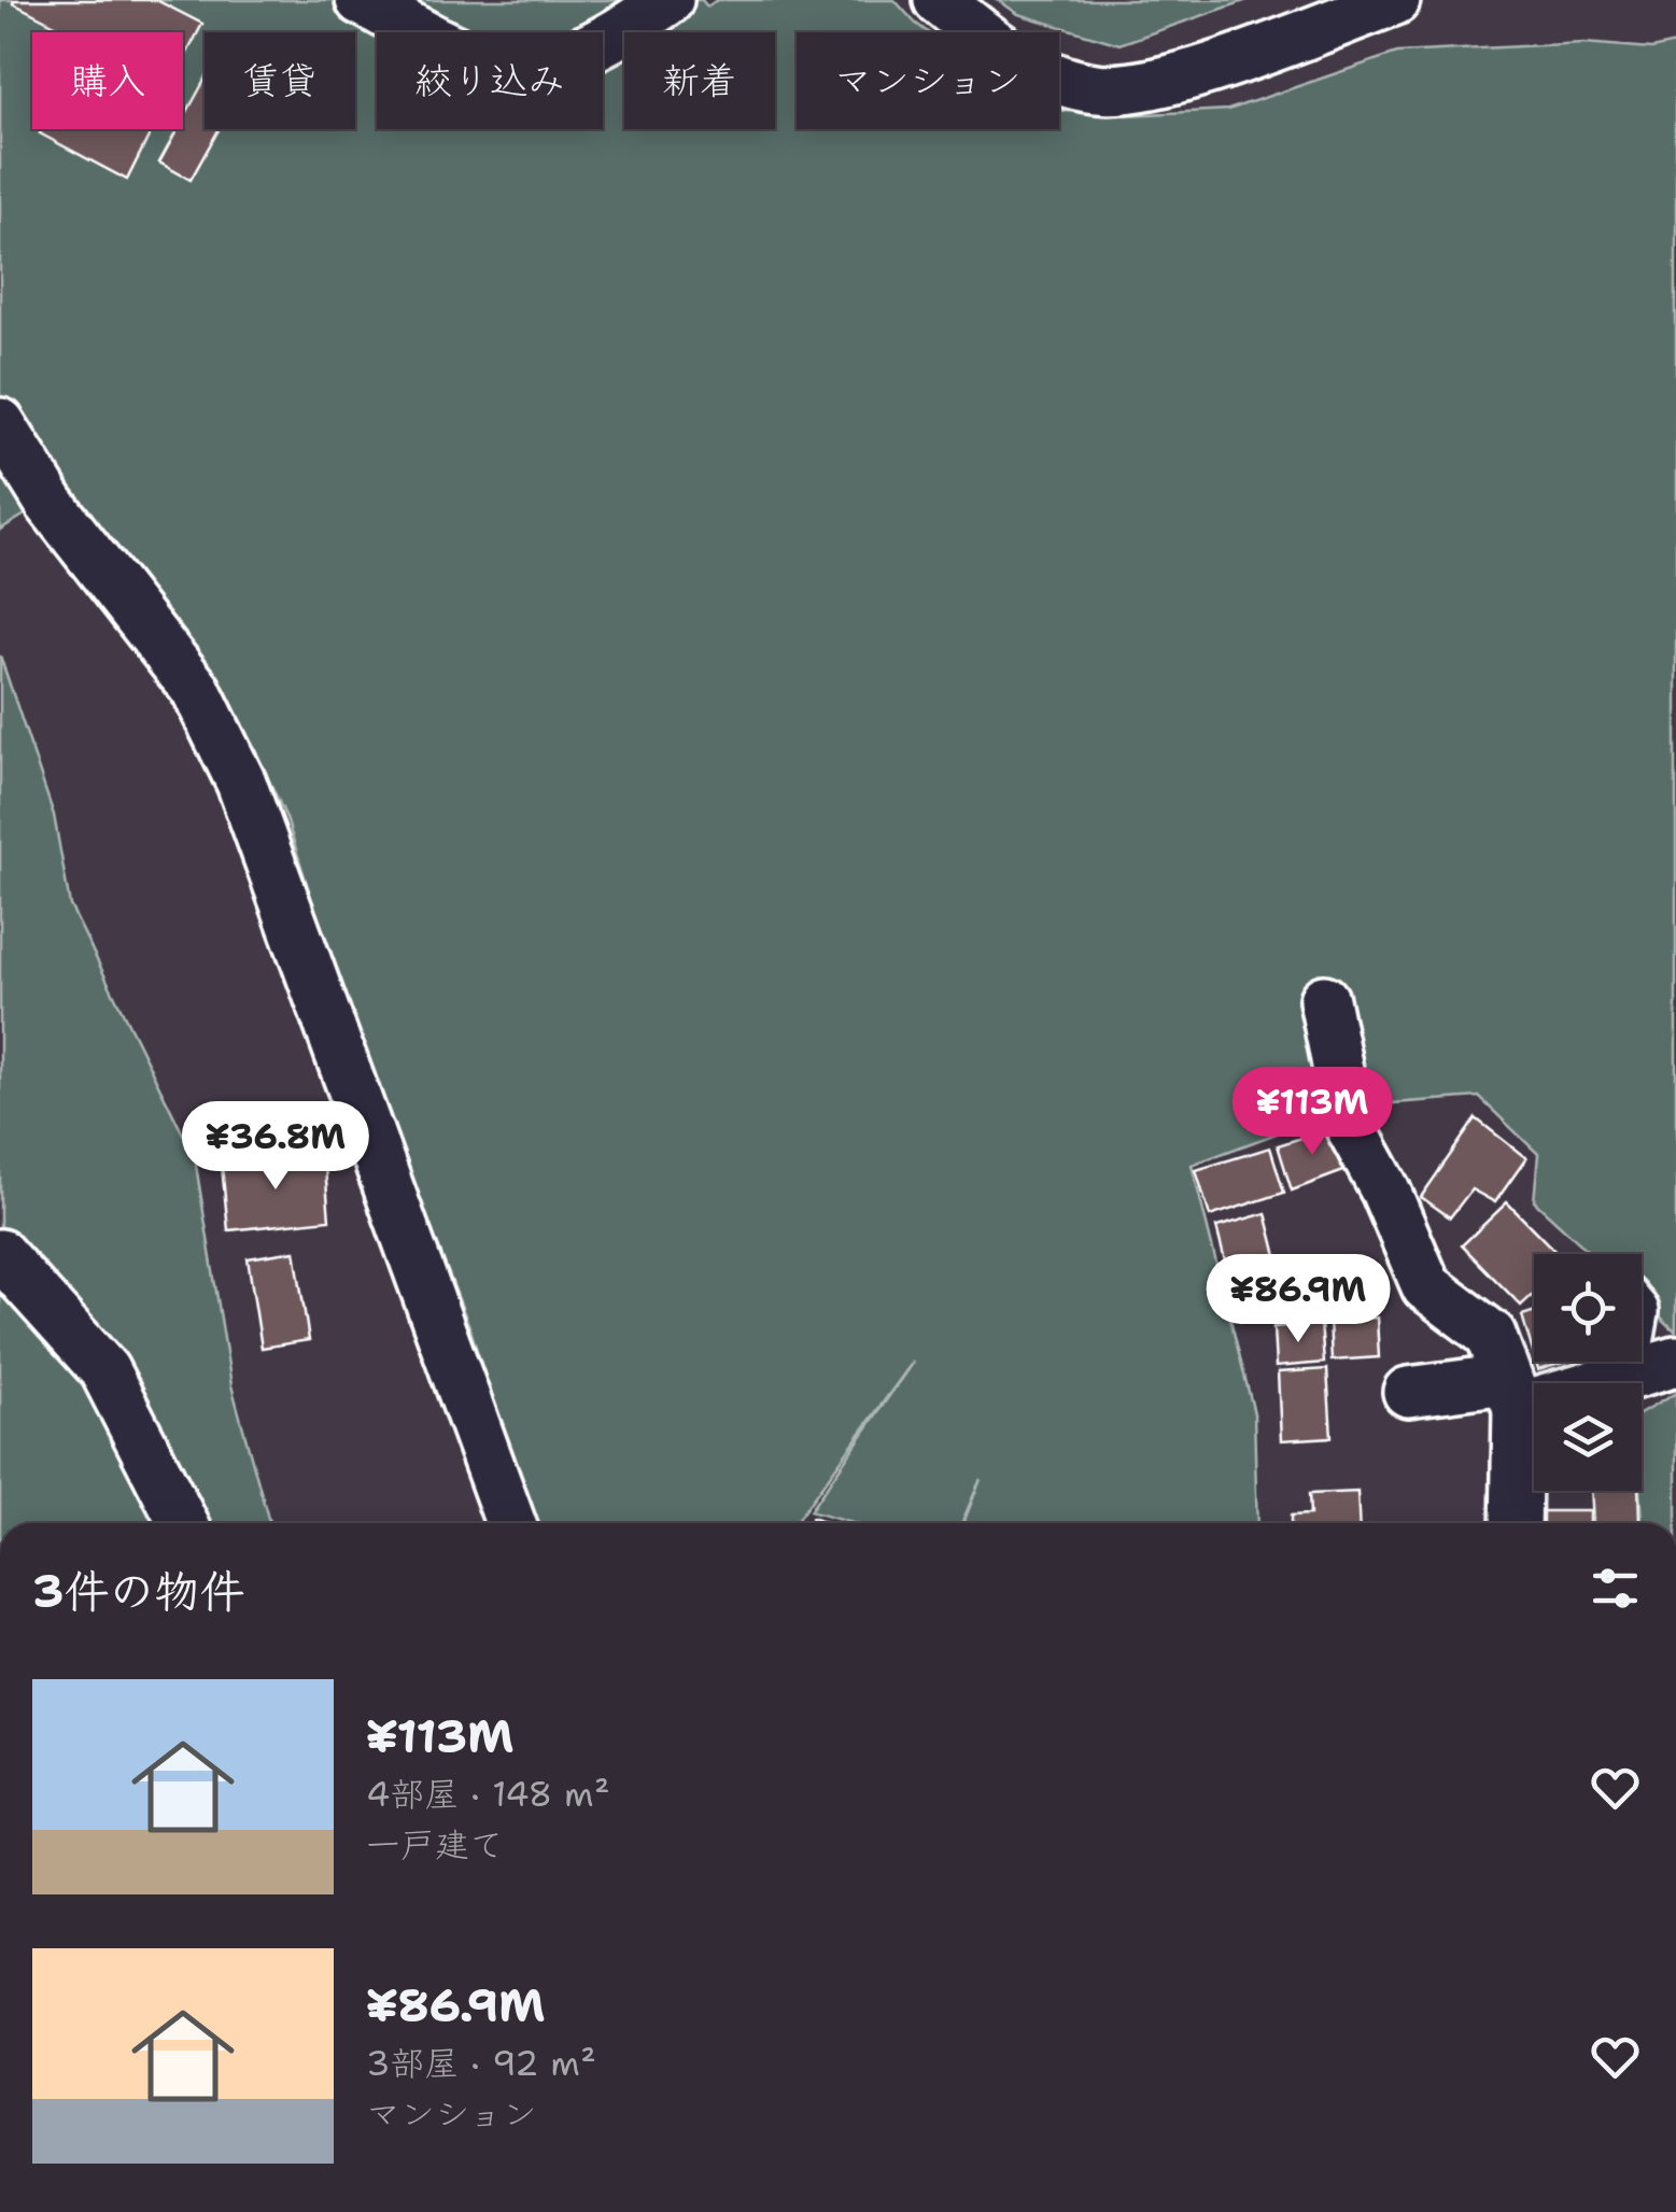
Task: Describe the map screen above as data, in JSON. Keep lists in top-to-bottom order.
{
  "page": {
    "chip": [
      "購入",
      "賃貸",
      "絞り込み",
      "新着",
      "マンション"
    ],
    "price": ["¥113M", "¥36.8M", "¥86.9M"],
    "heading": "3件の物件",
    "list": [
      {
        "name": "¥113M",
        "note": "4部屋 · 148 m² · 一戸建て"
      },
      {
        "name": "¥86.9M",
        "note": "3部屋 · 92 m² · マンション"
      }
    ]
  }
}
